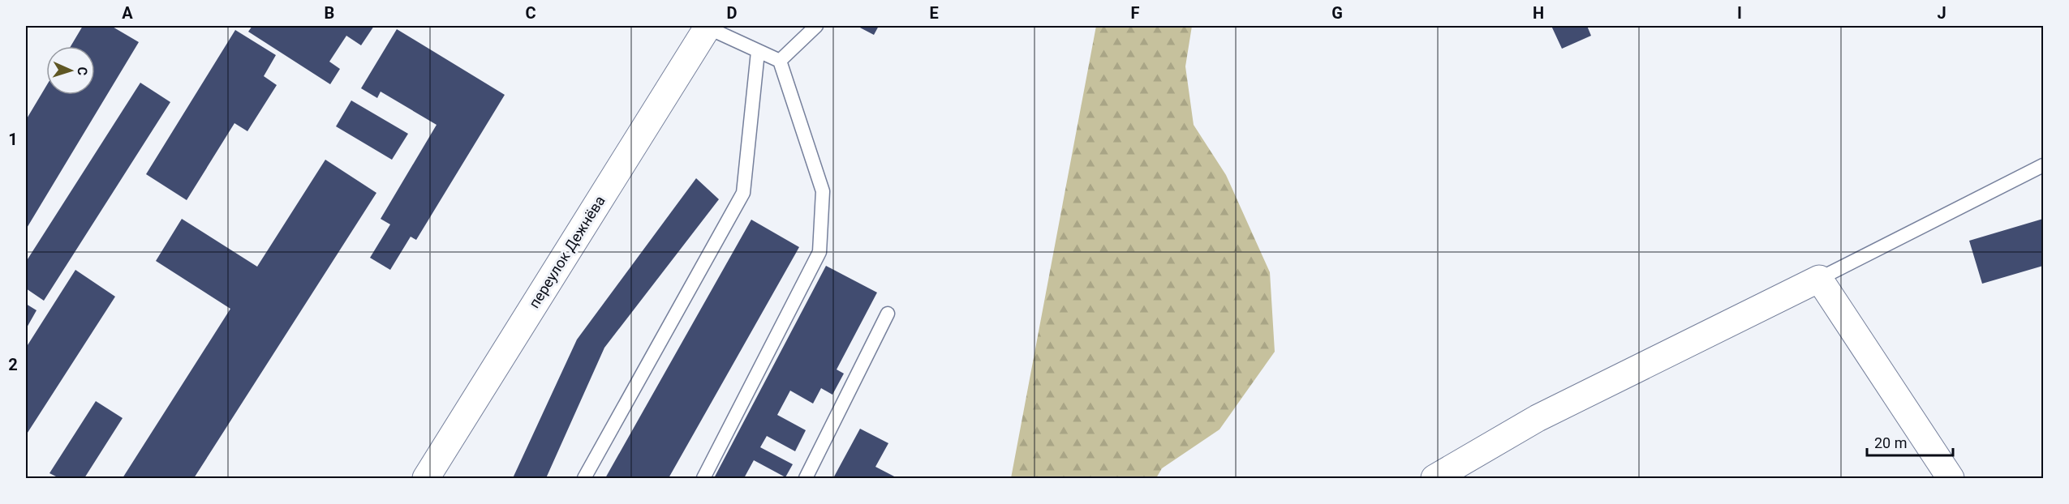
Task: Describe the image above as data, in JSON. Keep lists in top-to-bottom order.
{
  "streets": {
    "street": ["переулок Дежнёва"]
  },
  "scale_bar": "20 m",
  "north": "right",
  "grid": {
    "columns": [
      "A",
      "B",
      "C",
      "D",
      "E",
      "F",
      "G",
      "H",
      "I",
      "J"
    ],
    "rows": ["1", "2"]
  }
}
